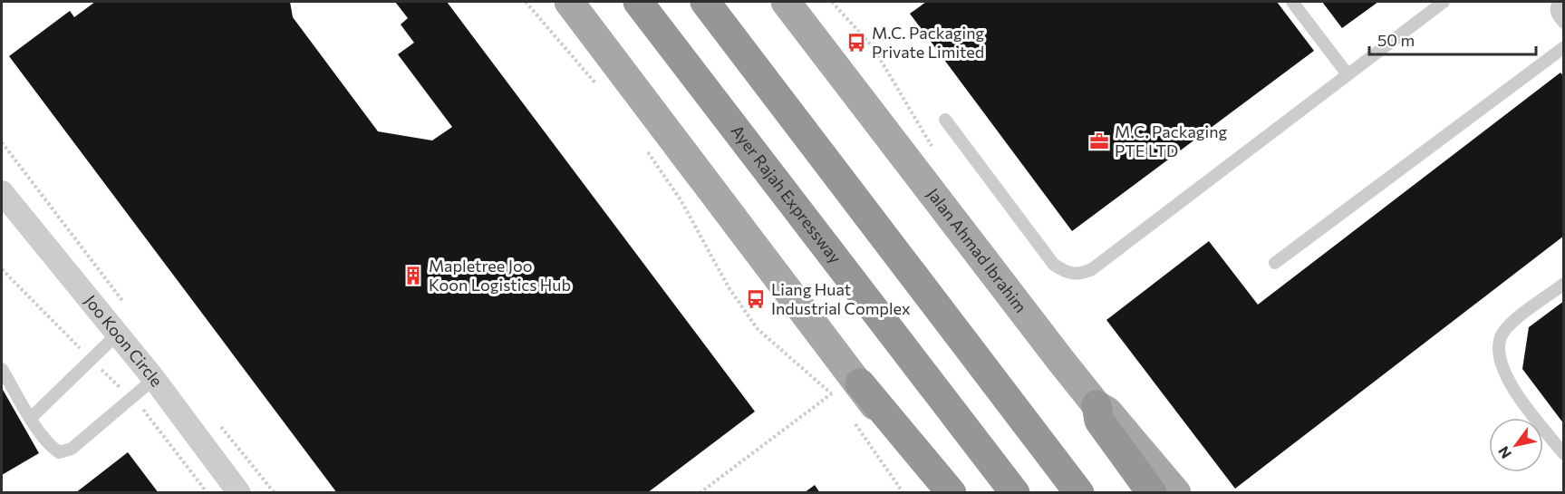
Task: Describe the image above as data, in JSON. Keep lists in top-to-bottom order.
{
  "streets": {
    "highway": ["Ayer Rajah Expressway"],
    "main road": ["Jalan Ahmad Ibrahim"],
    "street": ["Joo Koon Circle"]
  },
  "places": {
    "bus stop": ["M.C. Packaging Private Limited", "Liang Huat Industrial Complex"],
    "office": ["M.C. Packaging PTE LTD"],
    "building": ["Mapletree Joo Koon Logistics Hub"]
  },
  "scale_bar": "50 m",
  "north": "bottom left"
}
